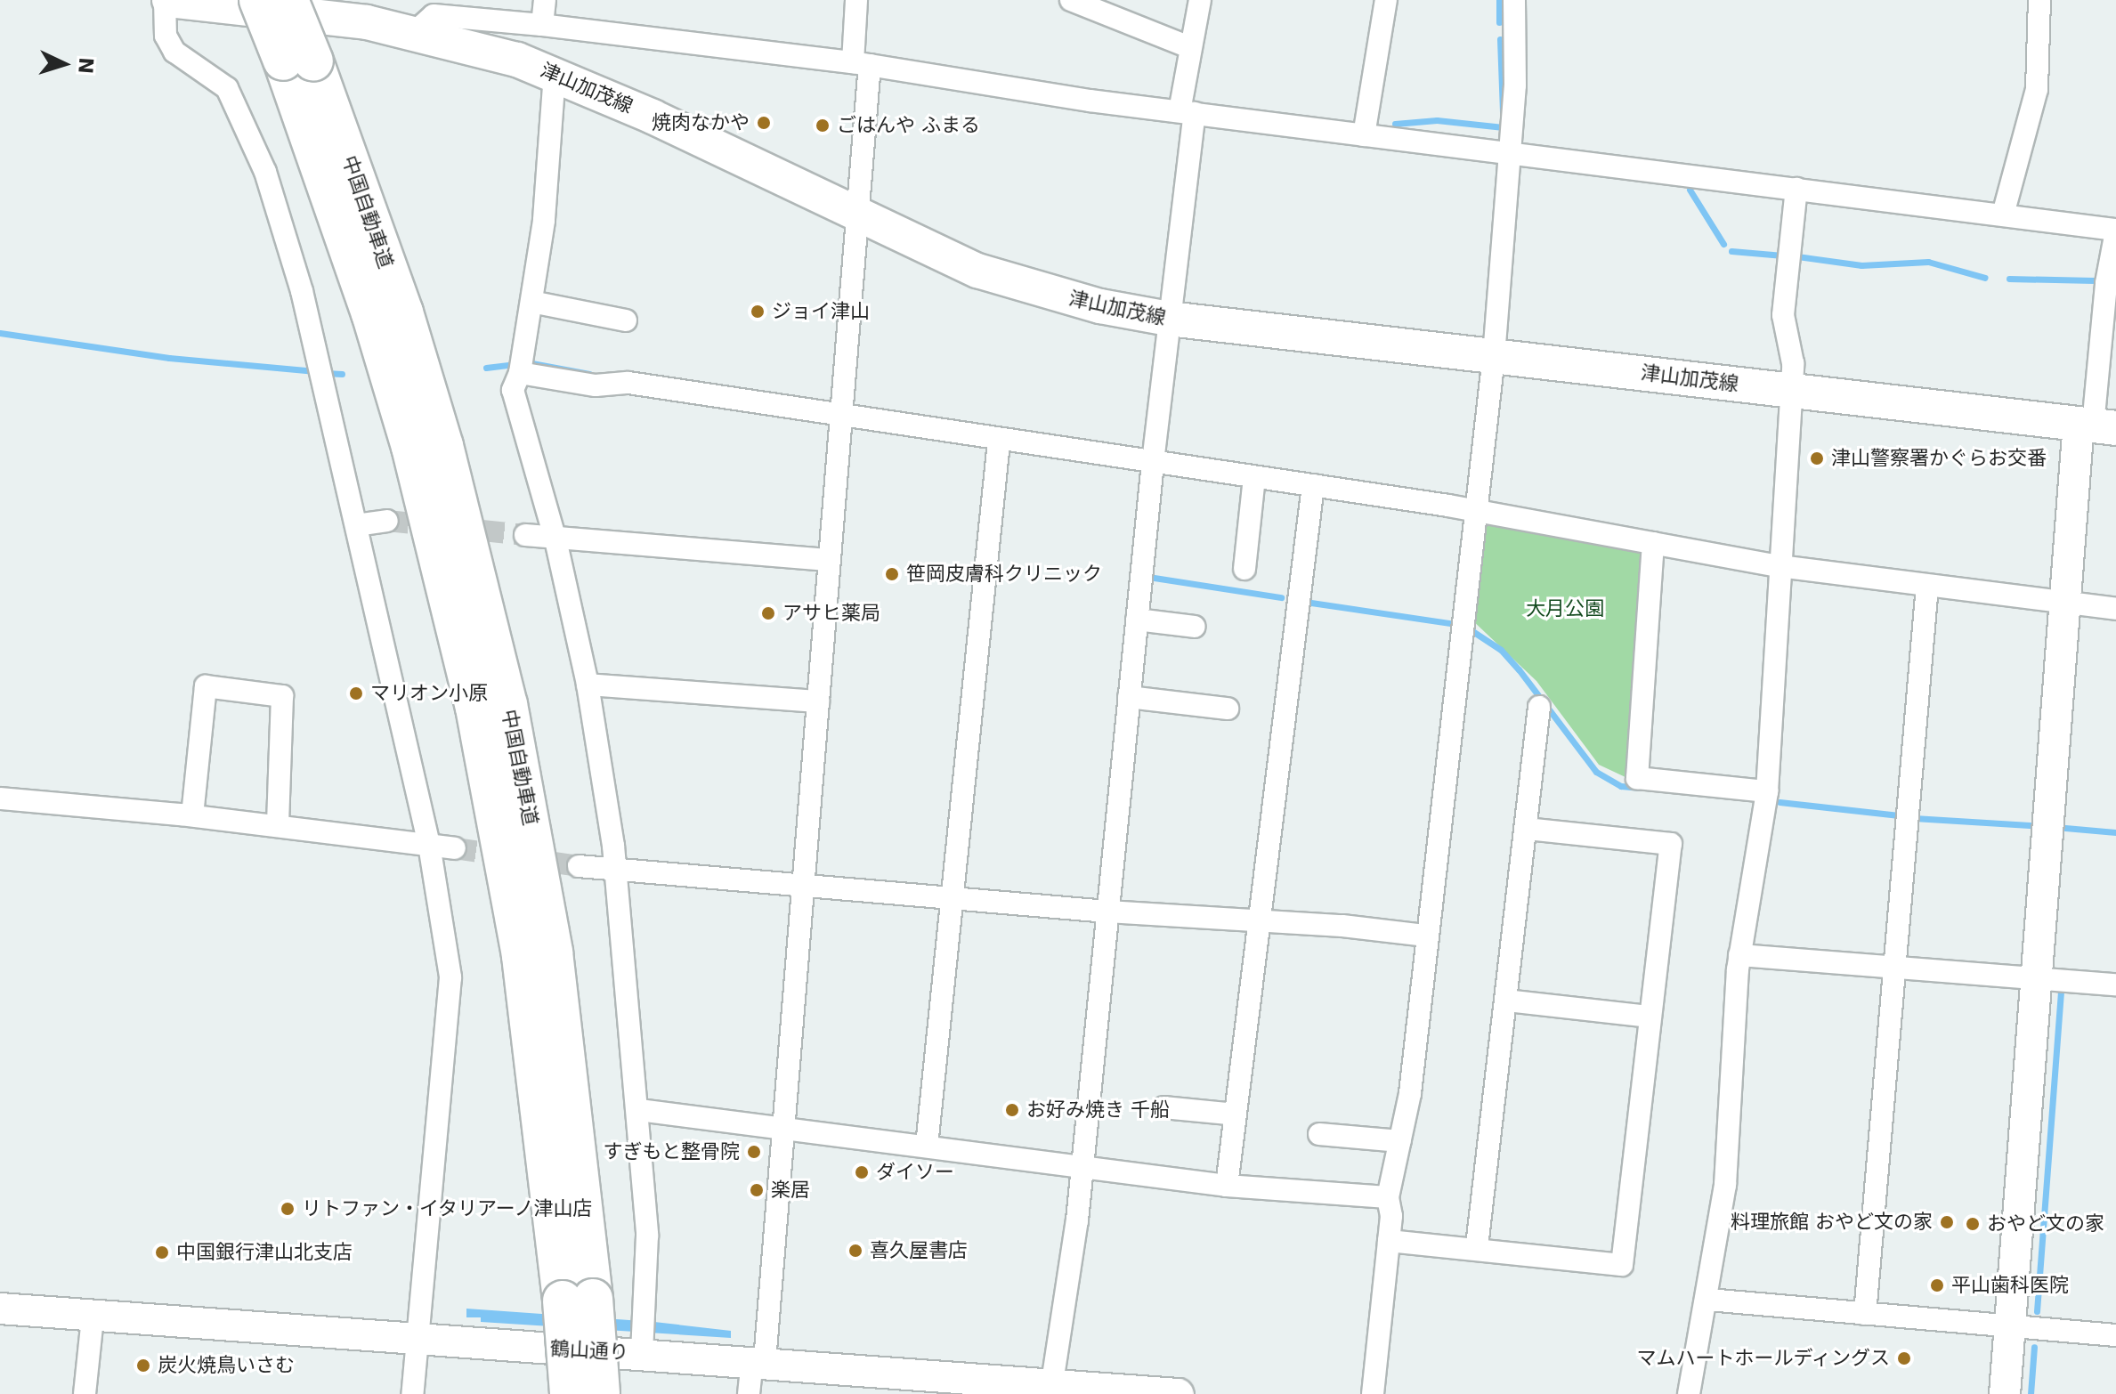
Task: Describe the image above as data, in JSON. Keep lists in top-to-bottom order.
{
  "streets": {
    "highway": ["中国自動車道"],
    "main road": ["津山加茂線"],
    "street": ["鶴山通り"]
  },
  "parks": ["大月公園"],
  "places": [
    "焼肉なかや",
    "ごはんや ふまる",
    "ジョイ津山",
    "津山警察署かぐらお交番",
    "笹岡皮膚科クリニック",
    "アサヒ薬局",
    "マリオン小原",
    "お好み焼き 千船",
    "すぎもと整骨院",
    "ダイソー",
    "楽居",
    "リトファン・イタリアーノ津山店",
    "料理旅館 おやど文の家",
    "おやど文の家",
    "喜久屋書店",
    "中国銀行津山北支店",
    "平山歯科医院",
    "マムハートホールディングス",
    "炭火焼鳥いさむ"
  ],
  "north": "right"
}
